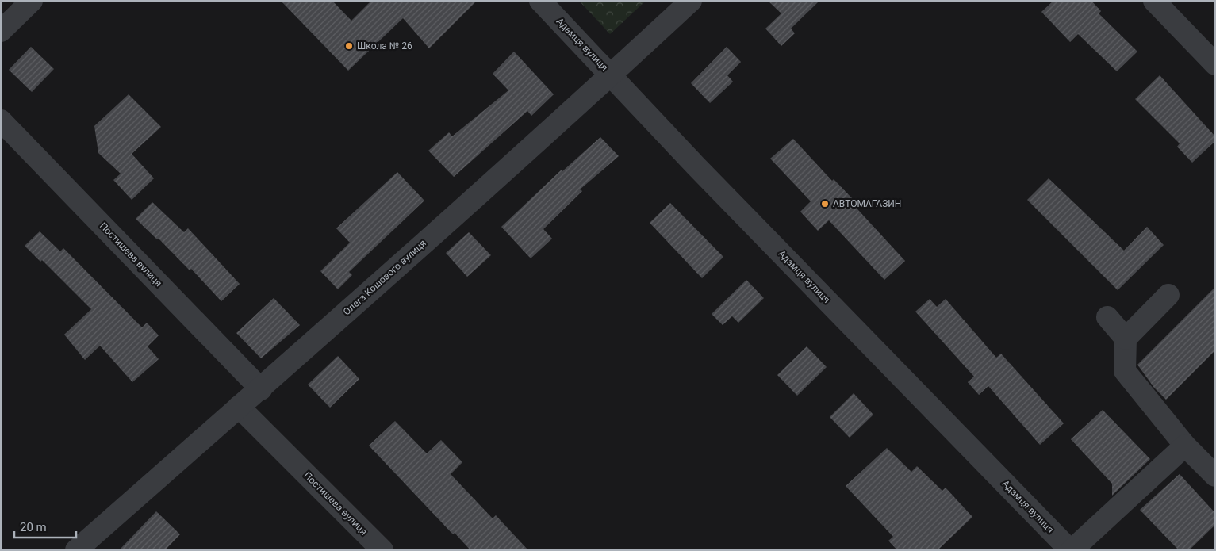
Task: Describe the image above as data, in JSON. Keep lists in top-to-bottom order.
{
  "streets": {
    "street": ["Адамця вулиця", "Постишева вулиця", "Олега Кошового вулиця"]
  },
  "crossings": [
    ["Адамця вулиця", "Олега Кошового вулиця"],
    ["Постишева вулиця", "Олега Кошового вулиця"]
  ],
  "places": ["Школа № 26", "АВТОМАГАЗИН"],
  "scale_bar": "20 m"
}
